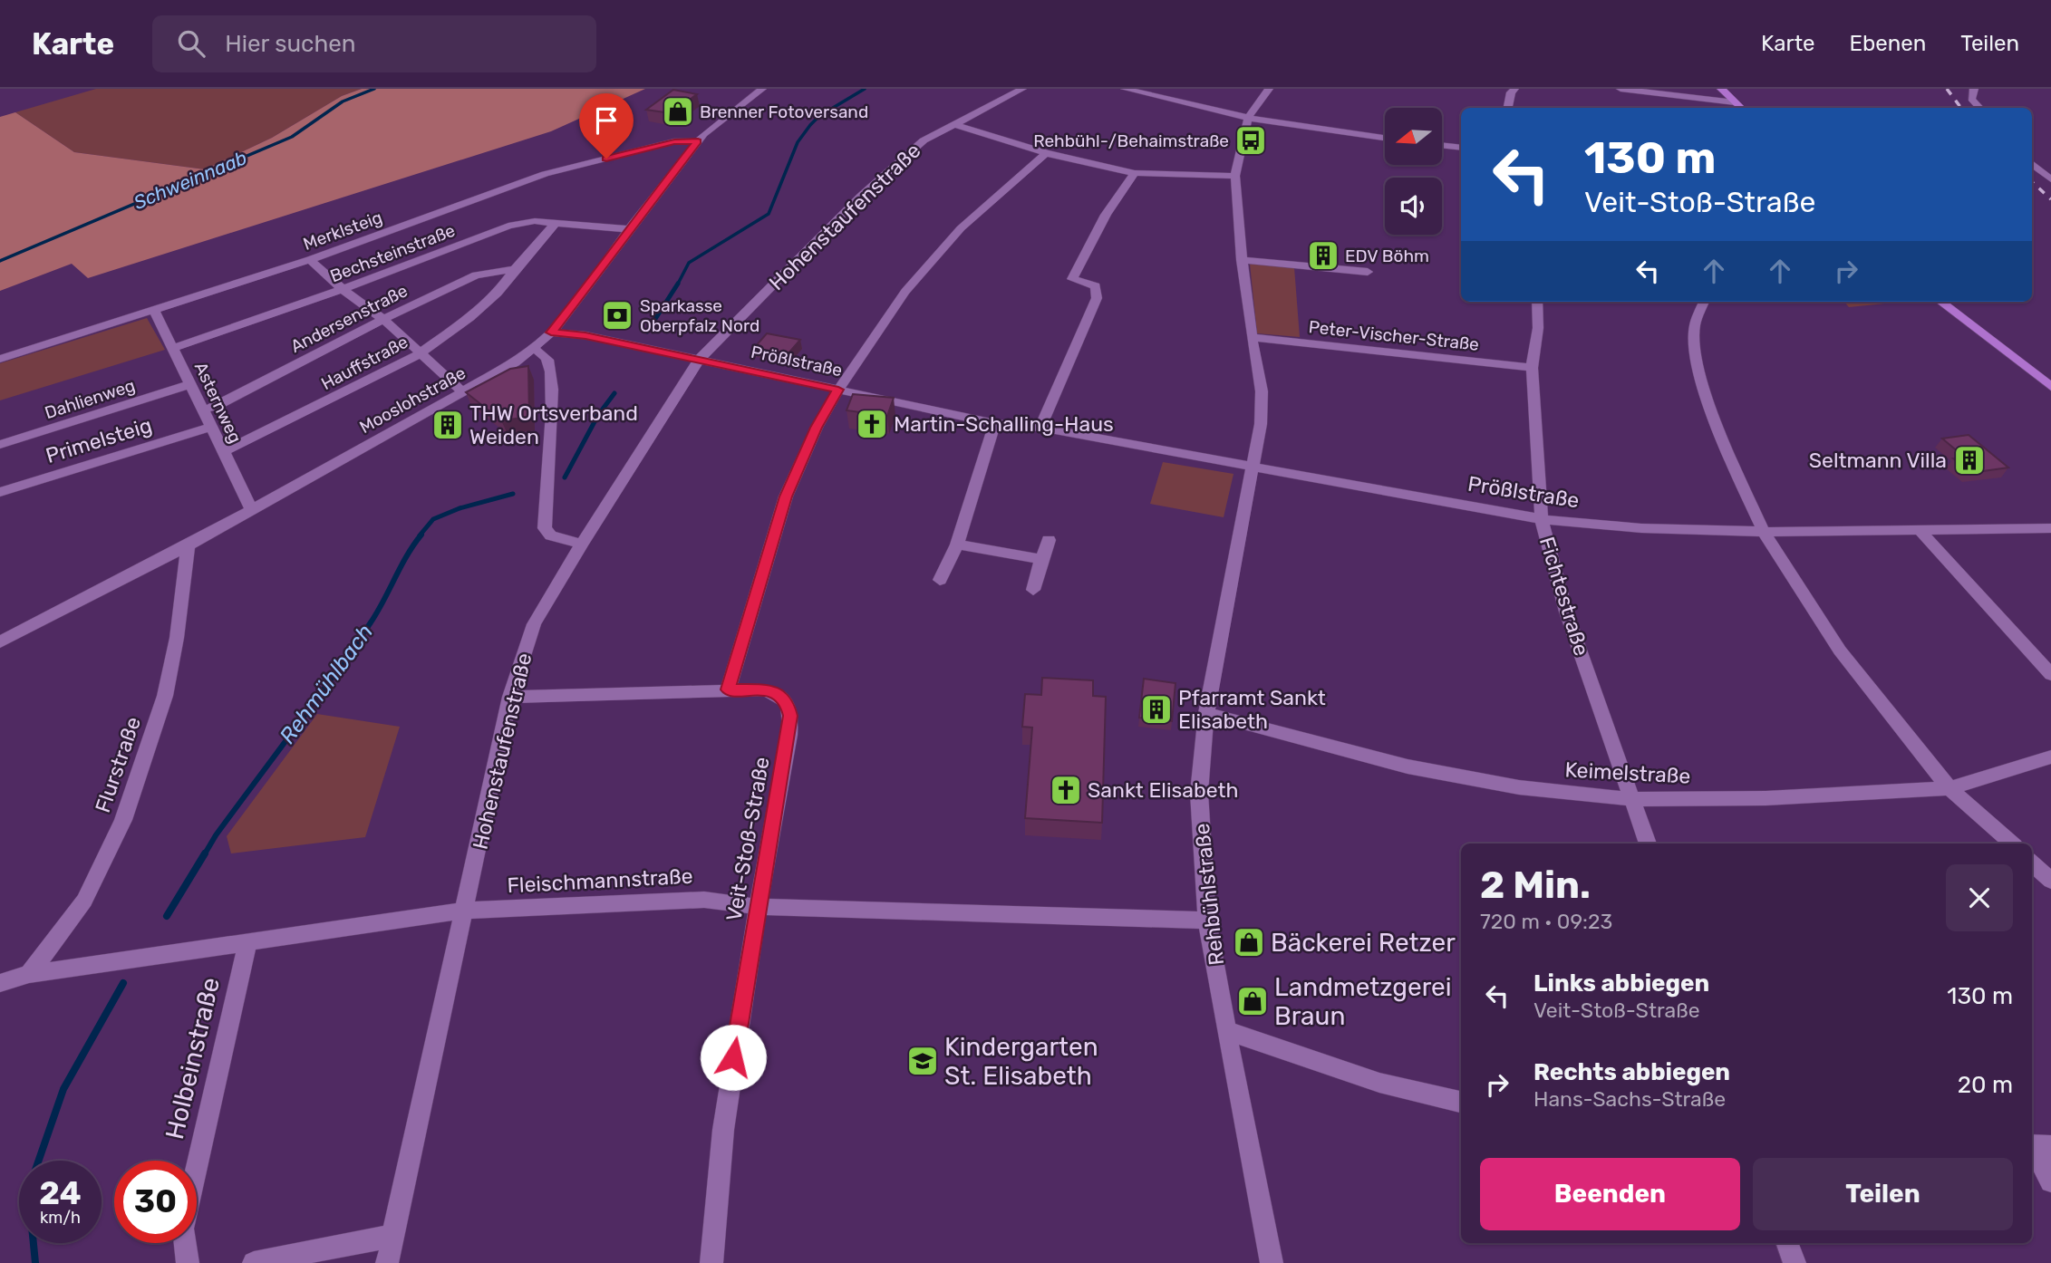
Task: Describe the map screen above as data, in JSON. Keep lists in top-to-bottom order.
{
  "streets": {
    "street": [
      "Hohenstaufenstraße",
      "Merklsteig",
      "Bechsteinstraße",
      "Andersenstraße",
      "Peter-Vischer-Straße",
      "Prößlstraße",
      "Hauffstraße",
      "Dahlienweg",
      "Mooslohstraße",
      "Asternweg",
      "Primelsteig",
      "Fichtestraße",
      "Flurstraße",
      "Keimelstraße",
      "Veit-Stoß-Straße",
      "Fleischmannstraße",
      "Rehbühlstraße",
      "Holbeinstraße"
    ]
  },
  "crossings": [
    ["Hohenstaufenstraße", "Prößlstraße"],
    ["Hohenstaufenstraße", "Veit-Stoß-Straße"],
    ["Hohenstaufenstraße", "Fleischmannstraße"],
    ["Merklsteig", "Mooslohstraße"],
    ["Merklsteig", "Asternweg"],
    ["Bechsteinstraße", "Hauffstraße"],
    ["Bechsteinstraße", "Mooslohstraße"],
    ["Bechsteinstraße", "Asternweg"],
    ["Andersenstraße", "Hauffstraße"],
    ["Andersenstraße", "Asternweg"],
    ["Peter-Vischer-Straße", "Fichtestraße"],
    ["Peter-Vischer-Straße", "Rehbühlstraße"],
    ["Prößlstraße", "Mooslohstraße"],
    ["Prößlstraße", "Fichtestraße"],
    ["Prößlstraße", "Rehbühlstraße"],
    ["Hauffstraße", "Asternweg"],
    ["Dahlienweg", "Asternweg"],
    ["Mooslohstraße", "Asternweg"],
    ["Mooslohstraße", "Flurstraße"],
    ["Asternweg", "Primelsteig"],
    ["Fichtestraße", "Keimelstraße"],
    ["Flurstraße", "Fleischmannstraße"],
    ["Keimelstraße", "Rehbühlstraße"],
    ["Veit-Stoß-Straße", "Fleischmannstraße"],
    ["Fleischmannstraße", "Rehbühlstraße"],
    ["Fleischmannstraße", "Holbeinstraße"]
  ],
  "water": ["Schweinnaab", "Rehmühlbach"],
  "places": {
    "shop": ["Brenner Fotoversand", "Bäckerei Retzer", "Landmetzgerei Braun"],
    "bus stop": ["Rehbühl-/Behaimstraße"],
    "building": [
      "EDV Böhm",
      "THW Ortsverband Weiden",
      "Seltmann Villa",
      "Pfarramt Sankt Elisabeth"
    ],
    "bank": ["Sparkasse Oberpfalz Nord"],
    "church": ["Martin-Schalling-Haus", "Sankt Elisabeth"],
    "school or university": ["Kindergarten St. Elisabeth"]
  },
  "north": "left",
  "page": {
    "header": "Karte",
    "search": "Hier suchen",
    "nav": ["Karte", "Ebenen", "Teilen"],
    "turn": ["130 m", "Veit-Stoß-Straße"],
    "heading": ["2 Min.", "720 m · 09:23"],
    "list": [
      {
        "name": "Links abbiegen",
        "note": "Veit-Stoß-Straße",
        "value": "130 m"
      },
      {
        "name": "Rechts abbiegen",
        "note": "Hans-Sachs-Straße",
        "value": "20 m"
      }
    ],
    "buttons": ["Beenden", "Teilen"],
    "speed": "24 km/h",
    "limit": "30"
  }
}
